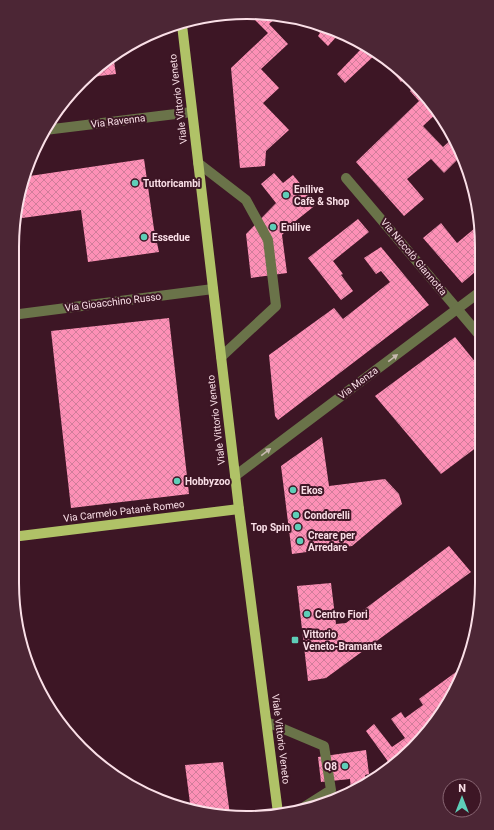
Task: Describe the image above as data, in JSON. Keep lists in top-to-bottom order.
{
  "streets": {
    "main road": ["Viale Vittorio Veneto", "Via Carmelo Patanè Romeo"],
    "street": [
      "Via Ravenna",
      "Via Niccolò Giannotta",
      "Via Gioacchino Russo",
      "Via Menza"
    ]
  },
  "crossings": [
    ["Viale Vittorio Veneto", "Via Ravenna"],
    ["Viale Vittorio Veneto", "Via Gioacchino Russo"],
    ["Viale Vittorio Veneto", "Via Menza"],
    ["Viale Vittorio Veneto", "Via Carmelo Patanè Romeo"],
    ["Via Niccolò Giannotta", "Via Menza"]
  ],
  "one_way": ["Via Menza"],
  "places": {
    "other": [
      "Tuttoricambi",
      "Enilive Cafè & Shop",
      "Enilive",
      "Essedue",
      "Hobbyzoo",
      "Ekos",
      "Condorelli",
      "Top Spin",
      "Creare per Arredare",
      "Centro Fiori",
      "Q8"
    ],
    "transit": ["Vittorio Veneto-Bramante"]
  },
  "north": "top"
}
